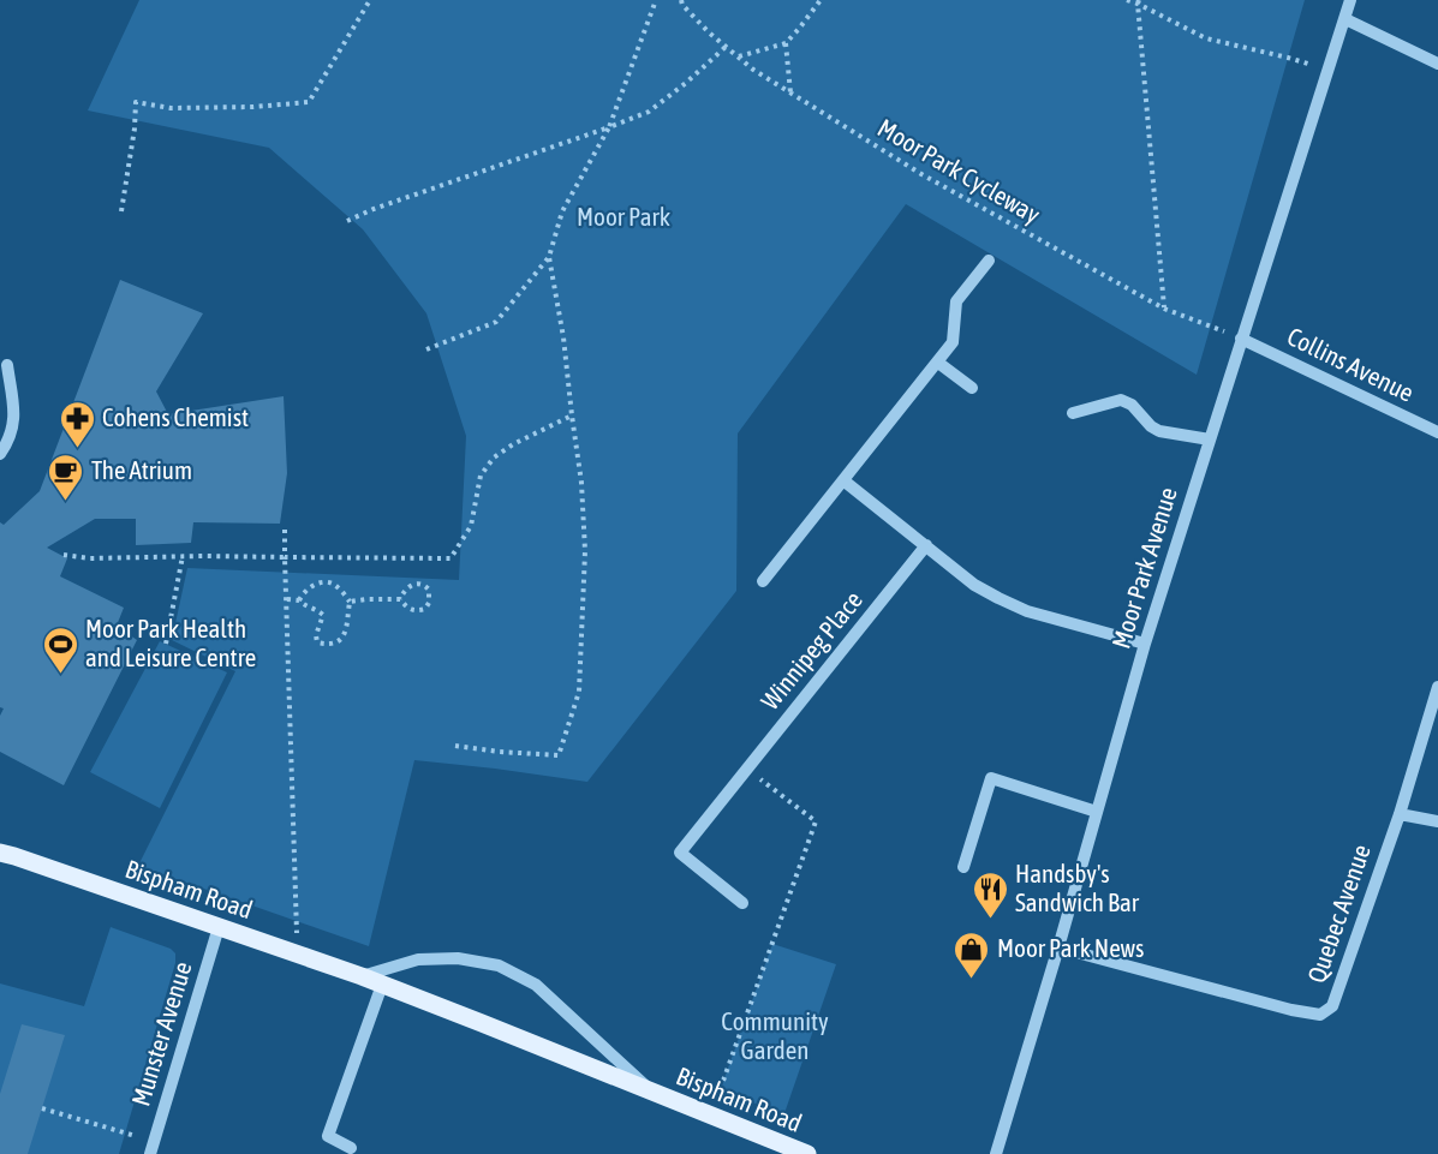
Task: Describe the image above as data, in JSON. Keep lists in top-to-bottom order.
{
  "streets": {
    "main road": ["Bispham Road"],
    "street": [
      "Collins Avenue",
      "Moor Park Avenue",
      "Winnipeg Place",
      "Quebec Avenue",
      "Munster Avenue"
    ],
    "path": ["Moor Park Cycleway"]
  },
  "crossings": [
    ["Moor Park Cycleway", "Collins Avenue"],
    ["Moor Park Cycleway", "Moor Park Avenue"],
    ["Collins Avenue", "Moor Park Avenue"],
    ["Moor Park Avenue", "Quebec Avenue"],
    ["Bispham Road", "Munster Avenue"]
  ],
  "parks": ["Moor Park", "Community Garden"],
  "places": {
    "pharmacy": ["Cohens Chemist"],
    "cafe": ["The Atrium"],
    "sports": ["Moor Park Health and Leisure Centre"],
    "restaurant": ["Handsby's Sandwich Bar"],
    "shop": ["Moor Park News"]
  }
}
